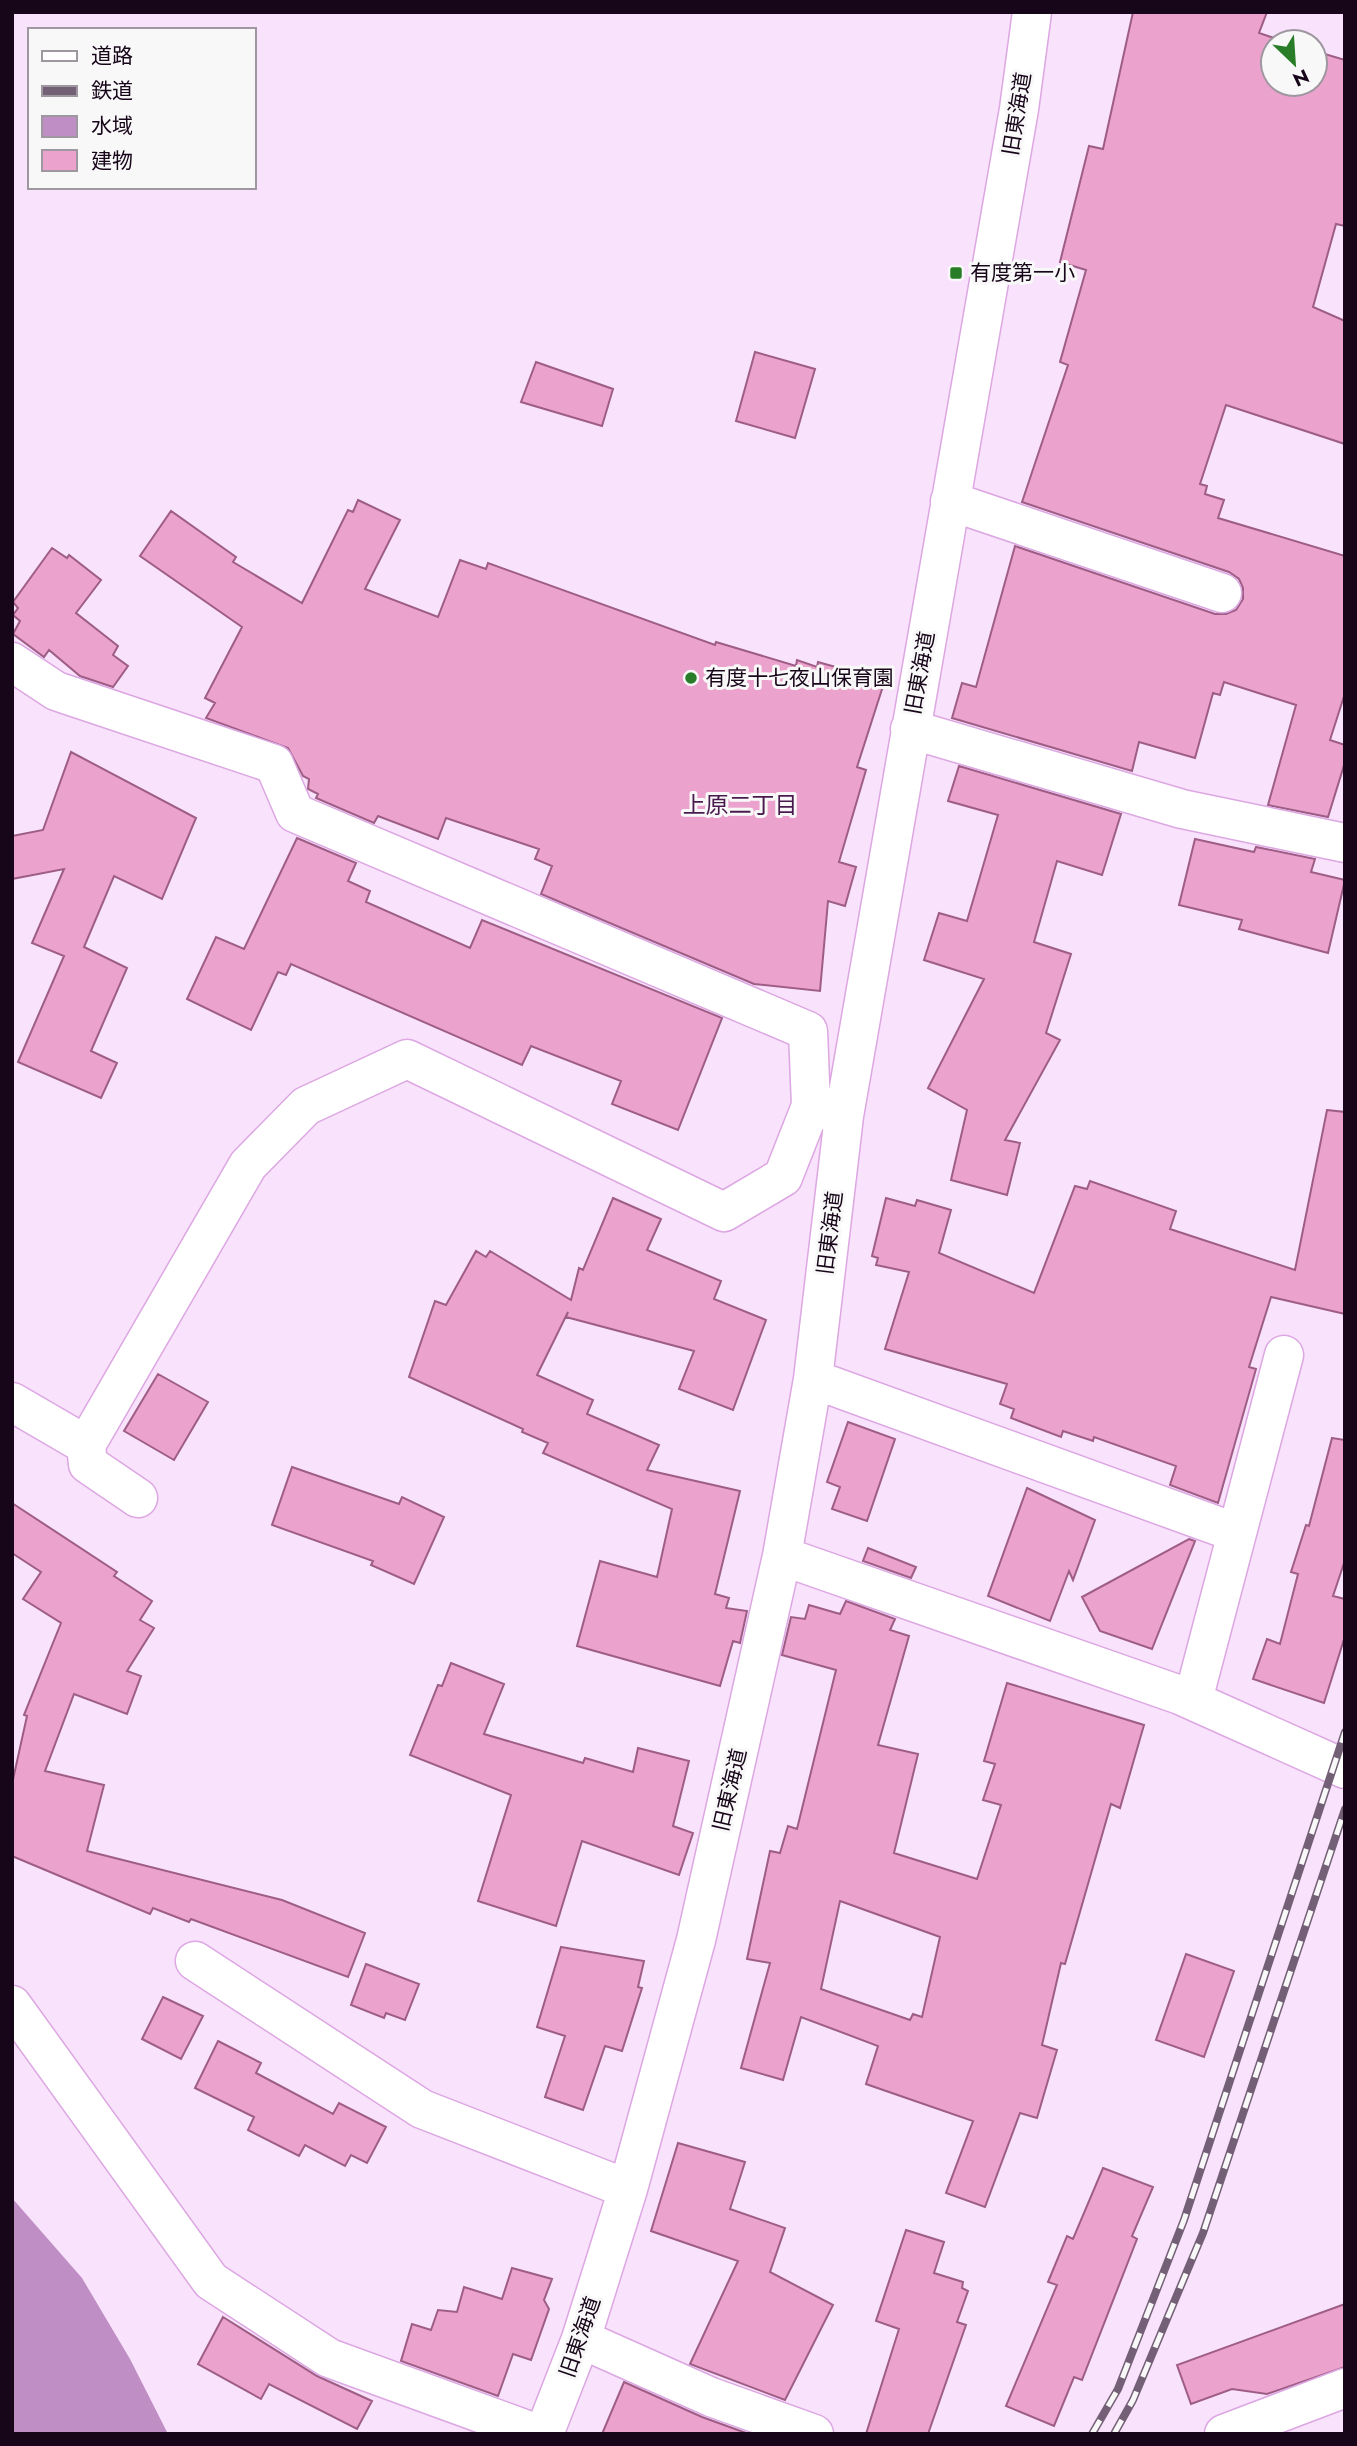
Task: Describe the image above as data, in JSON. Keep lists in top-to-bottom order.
{
  "streets": {
    "street": ["旧東海道"]
  },
  "districts": ["上原二丁目"],
  "places": {
    "transit": ["有度第一小"],
    "other": ["有度十七夜山保育園"]
  },
  "legend": [
    "道路",
    "鉄道",
    "水域",
    "建物"
  ],
  "north": "bottom right"
}
